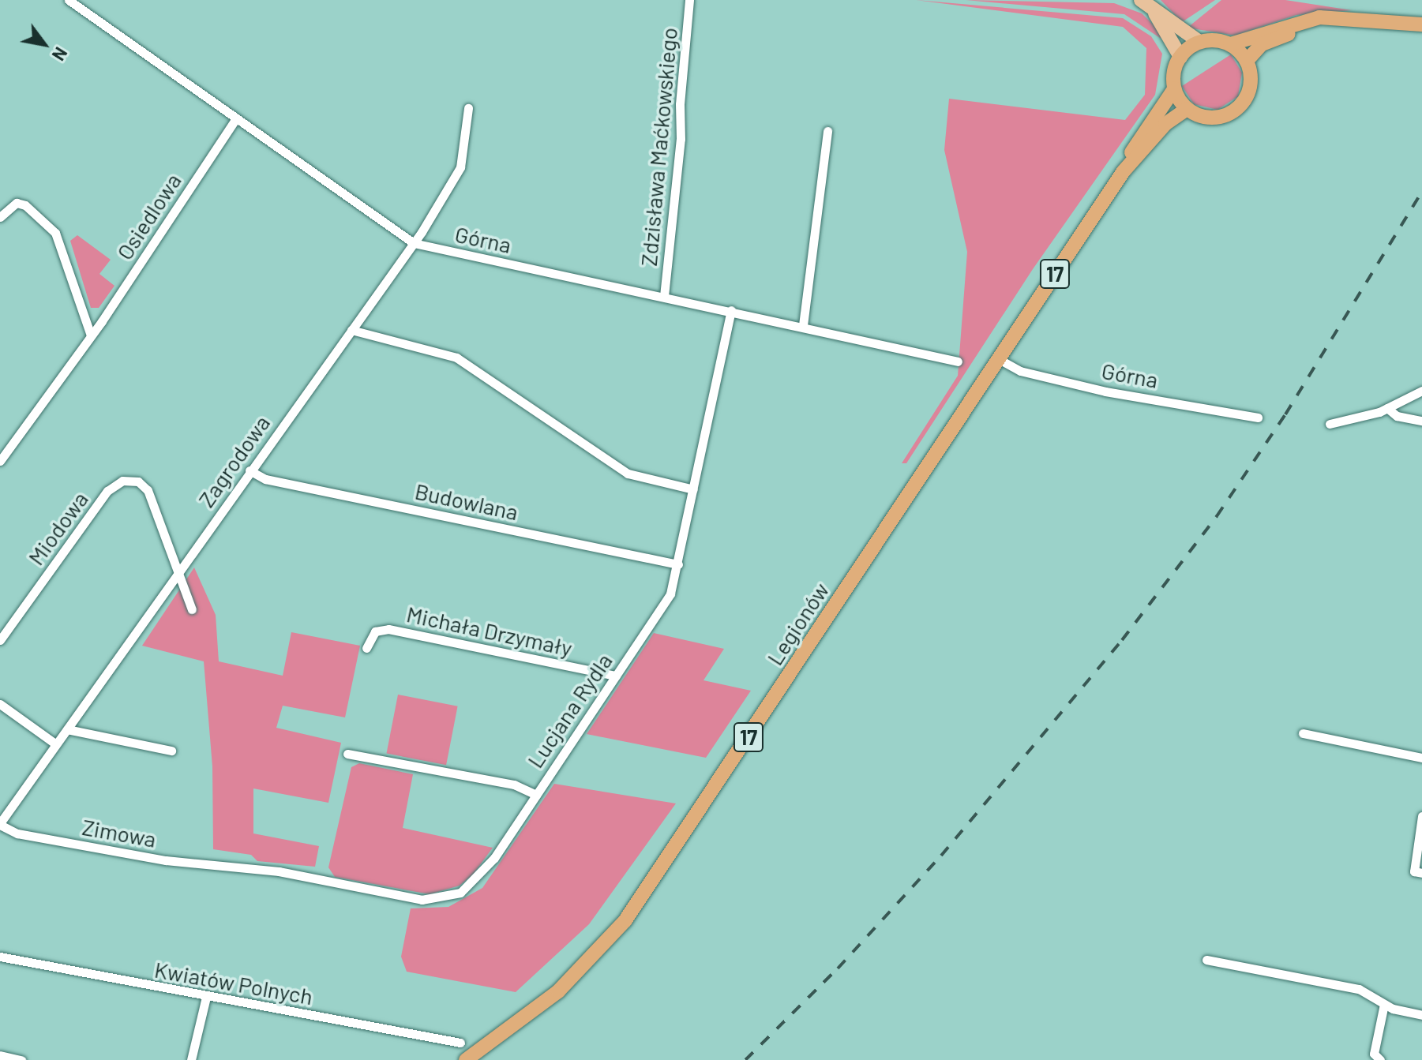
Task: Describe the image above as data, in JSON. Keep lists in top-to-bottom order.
{
  "streets": {
    "highway": ["17", "Legionów"],
    "street": [
      "Zdzisława Maćkowskiego",
      "Osiedlowa",
      "Górna",
      "Zagrodowa",
      "Budowlana",
      "Miodowa",
      "Michała Drzymały",
      "Lucjana Rydla",
      "Zimowa",
      "Kwiatów Polnych"
    ]
  },
  "crossings": [
    ["Zdzisława Maćkowskiego", "Górna"],
    ["Osiedlowa", "Górna"],
    ["Górna", "Zagrodowa"],
    ["Górna", "Legionów"],
    ["Górna", "Lucjana Rydla"],
    ["17", "Legionów"],
    ["Zagrodowa", "Budowlana"],
    ["Zagrodowa", "Miodowa"],
    ["Zagrodowa", "Zimowa"],
    ["Budowlana", "Lucjana Rydla"],
    ["Michała Drzymały", "Lucjana Rydla"],
    ["Lucjana Rydla", "Zimowa"]
  ],
  "north": "bottom right"
}
